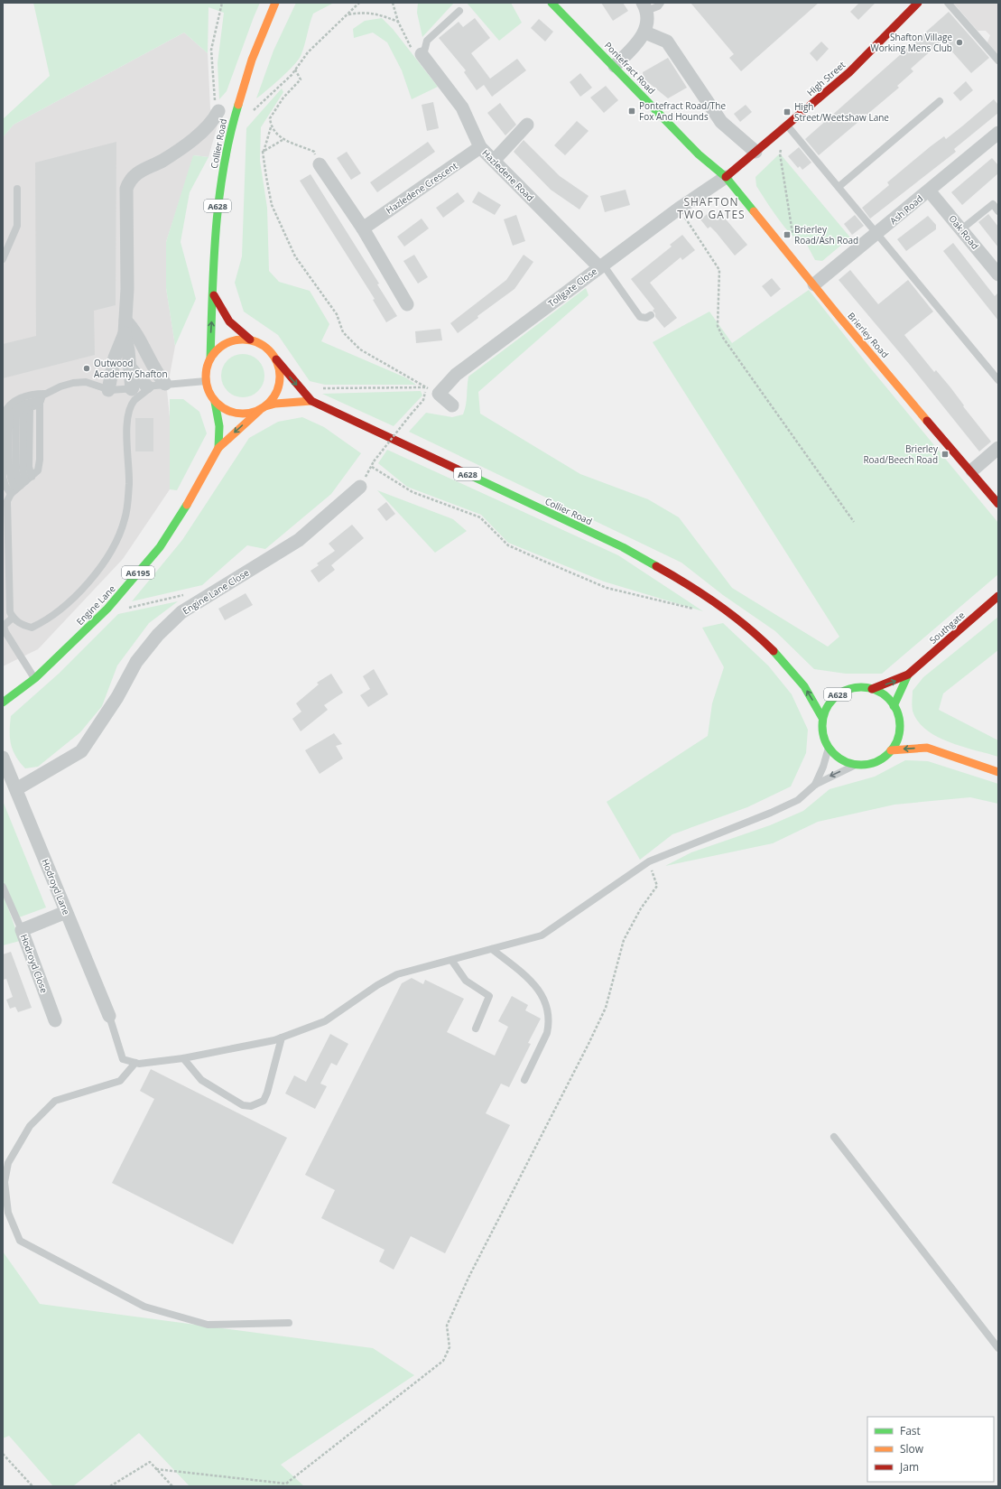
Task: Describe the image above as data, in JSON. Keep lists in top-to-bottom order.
{
  "streets": {
    "main road": [
      "Pontefract Road",
      "High Street",
      "Collier Road",
      "A628",
      "Brierley Road",
      "A6195",
      "Engine Lane",
      "Southgate"
    ],
    "street": [
      "Hazledene Road",
      "Hazledene Crescent",
      "Ash Road",
      "Oak Road",
      "Tollgate Close",
      "Engine Lane Close",
      "Hodroyd Lane",
      "Hodroyd Close"
    ]
  },
  "crossings": [
    ["Pontefract Road", "High Street"],
    ["Pontefract Road", "Tollgate Close"],
    ["Pontefract Road", "Brierley Road"],
    ["High Street", "Tollgate Close"],
    ["High Street", "Brierley Road"],
    ["Collier Road", "A628"],
    ["Collier Road", "Engine Lane"],
    ["Collier Road", "Southgate"],
    ["Hazledene Road", "Hazledene Crescent"],
    ["Hazledene Road", "Tollgate Close"],
    ["A628", "Engine Lane"],
    ["A628", "Southgate"],
    ["Ash Road", "Oak Road"],
    ["Ash Road", "Brierley Road"],
    ["Tollgate Close", "Brierley Road"],
    ["Engine Lane Close", "Hodroyd Lane"],
    ["Hodroyd Lane", "Hodroyd Close"]
  ],
  "districts": ["SHAFTON TWO GATES"],
  "places": {
    "other": ["Shafton Village Working Mens Club", "Outwood Academy Shafton"],
    "transit": [
      "Pontefract Road/The Fox And Hounds",
      "High Street/Weetshaw Lane",
      "Brierley Road/Ash Road",
      "Brierley Road/Beech Road"
    ]
  },
  "legend": ["Fast", "Slow", "Jam"]
}
